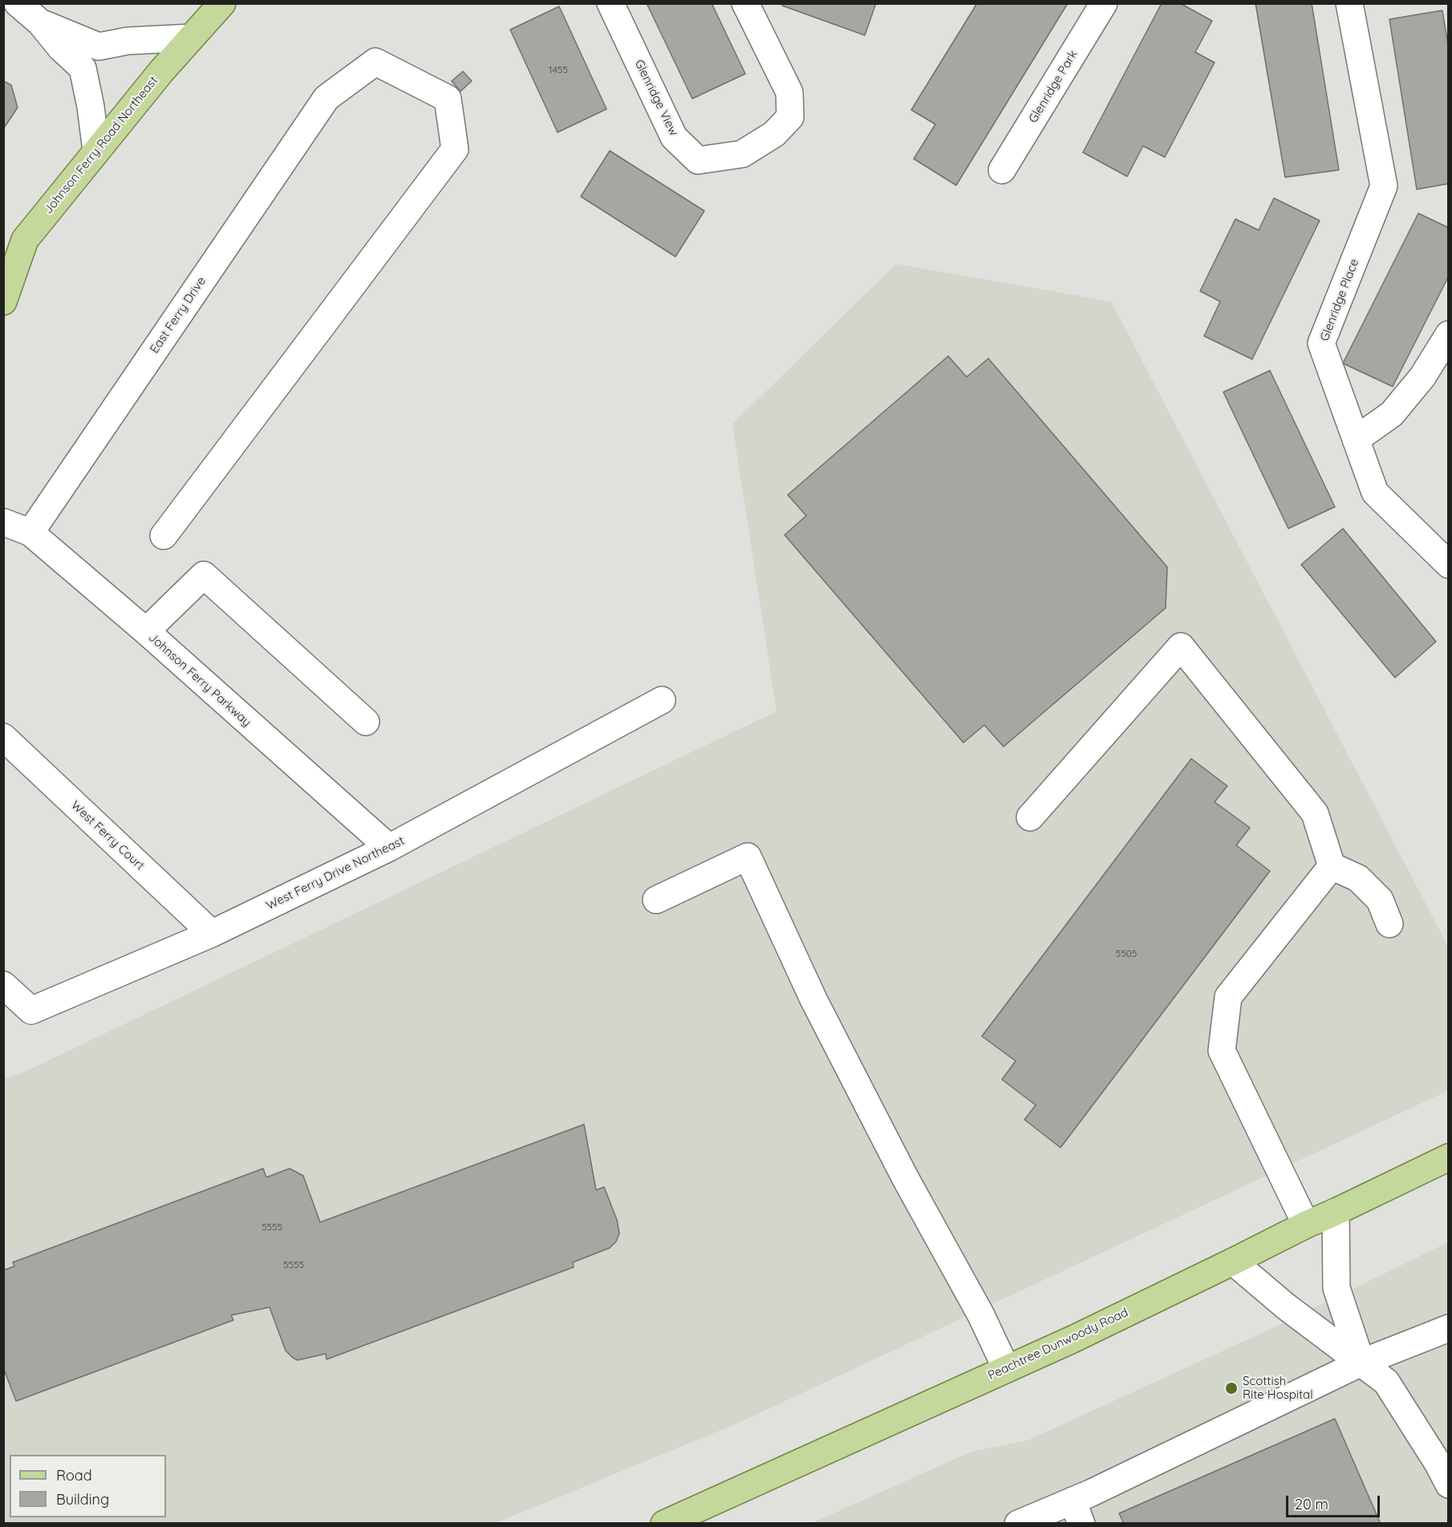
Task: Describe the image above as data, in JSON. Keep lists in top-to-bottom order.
{
  "streets": {
    "main road": ["Johnson Ferry Road Northeast", "Peachtree Dunwoody Road"],
    "street": [
      "Glenridge Park",
      "Glenridge View",
      "Glenridge Place",
      "East Ferry Drive",
      "Johnson Ferry Parkway",
      "West Ferry Court",
      "West Ferry Drive Northeast"
    ]
  },
  "crossings": [
    ["East Ferry Drive", "Johnson Ferry Parkway"],
    ["Johnson Ferry Parkway", "West Ferry Drive Northeast"],
    ["West Ferry Court", "West Ferry Drive Northeast"]
  ],
  "places": ["Scottish Rite Hospital"],
  "house_numbers": [
    "1455",
    "5505",
    "5555",
    "5555"
  ],
  "legend": ["Road", "Building"],
  "scale_bar": "20 m"
}
